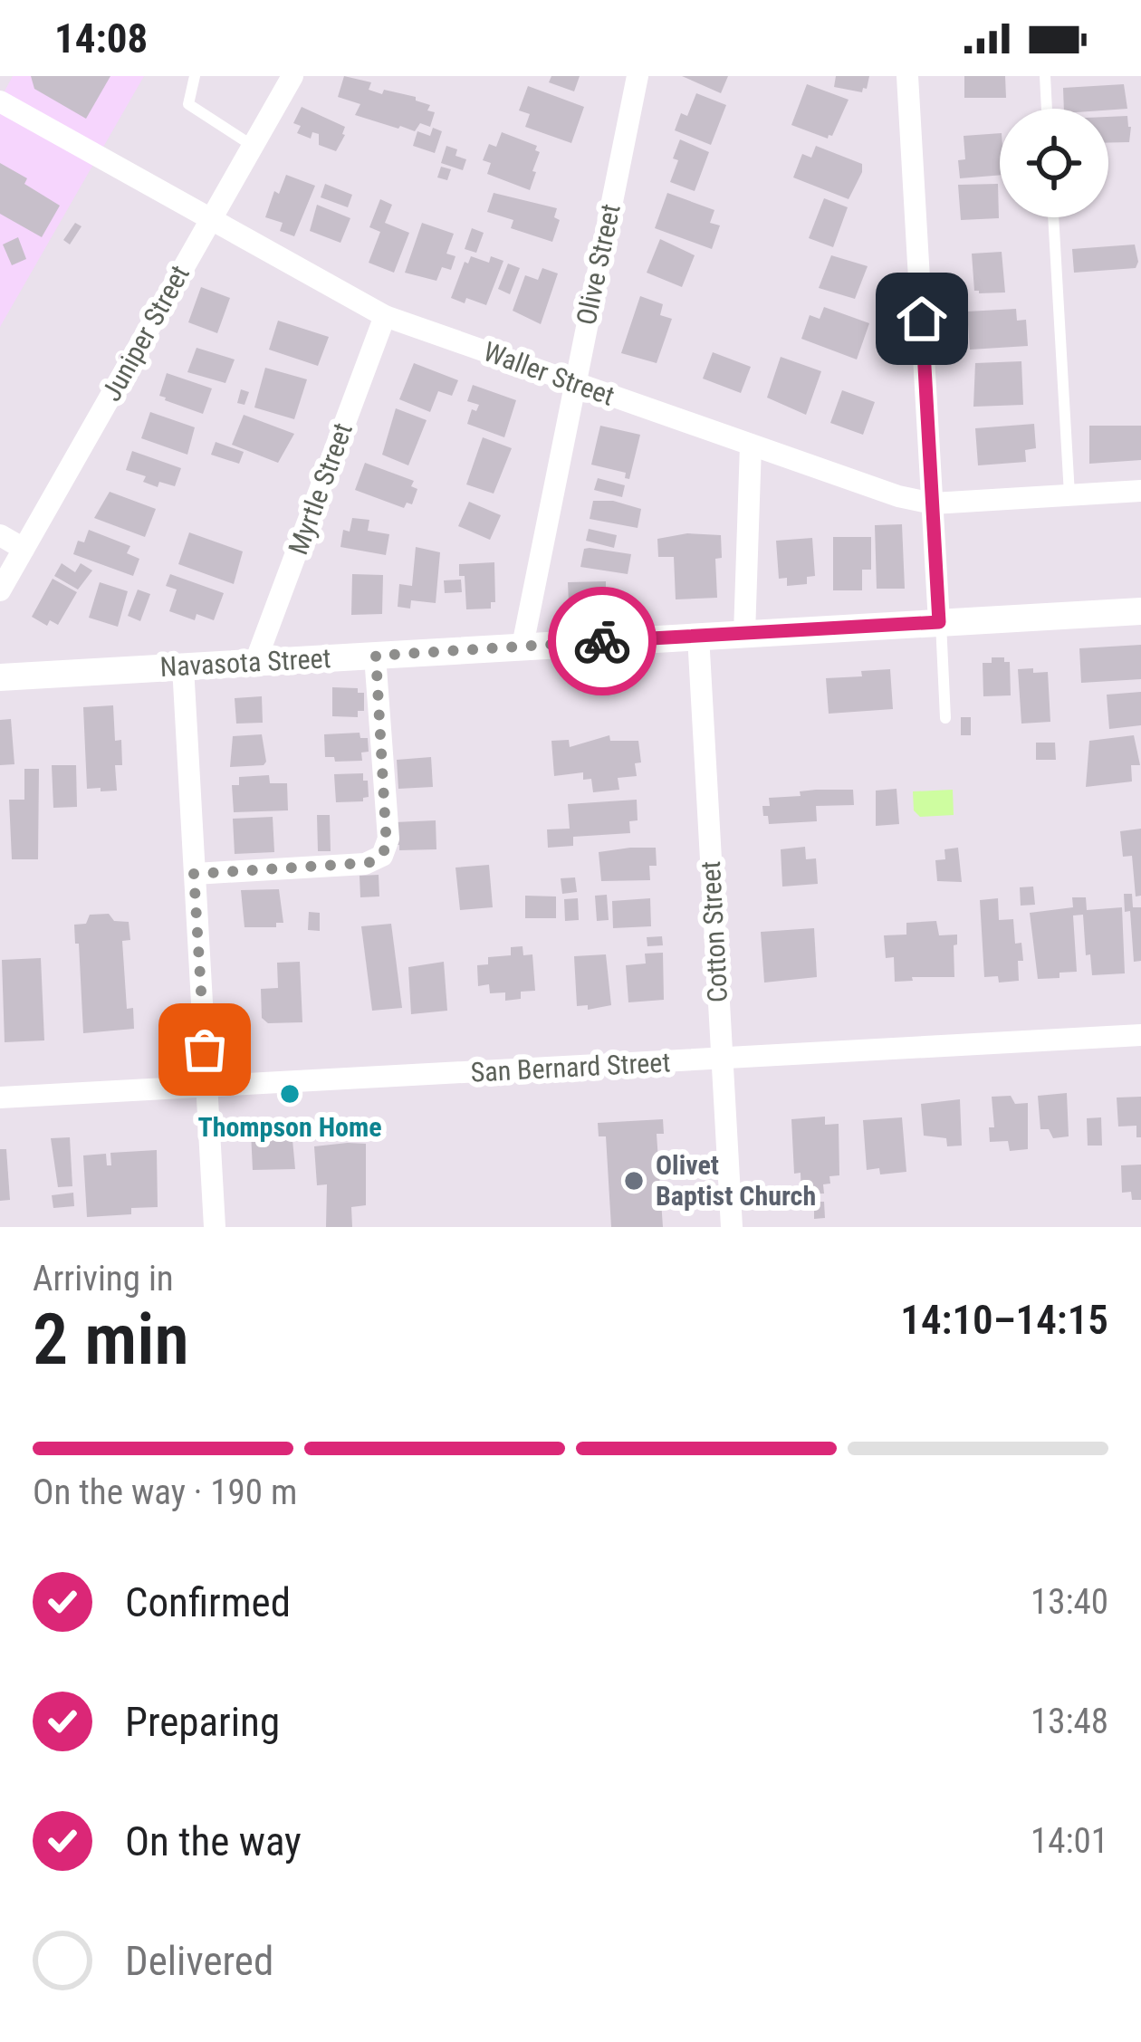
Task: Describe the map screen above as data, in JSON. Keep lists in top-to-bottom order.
{
  "streets": {
    "street": [
      "Olive Street",
      "Juniper Street",
      "Waller Street",
      "Myrtle Street",
      "Navasota Street",
      "Cotton Street",
      "San Bernard Street"
    ]
  },
  "crossings": [
    ["Olive Street", "Waller Street"],
    ["Olive Street", "Navasota Street"],
    ["Juniper Street", "Waller Street"],
    ["Waller Street", "Myrtle Street"],
    ["Myrtle Street", "Navasota Street"],
    ["Navasota Street", "Cotton Street"],
    ["Cotton Street", "San Bernard Street"]
  ],
  "places": ["Thompson Home", "Olivet Baptist Church"],
  "page": {
    "status": "14:08",
    "heading": ["2 min", "Arriving in", "14:10–14:15"],
    "bar": "On the way · 190 m",
    "list": [
      ["Confirmed", "13:40"],
      ["Preparing", "13:48"],
      ["On the way", "14:01"],
      "Delivered"
    ]
  }
}
